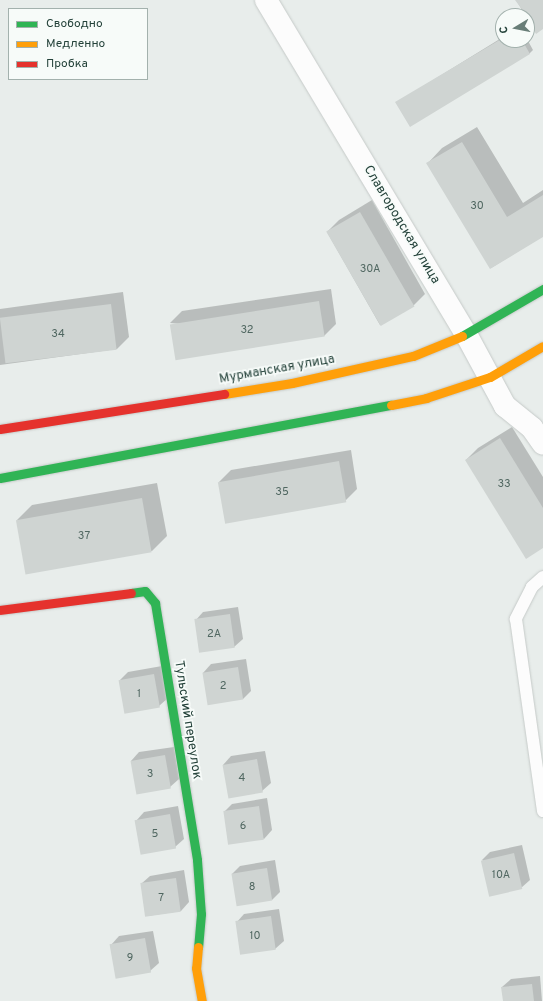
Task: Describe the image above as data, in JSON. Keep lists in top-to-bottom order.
{
  "streets": {
    "main road": ["Мурманская улица", "Тульский переулок"],
    "street": ["Славгородская улица"]
  },
  "crossings": [
    ["Славгородская улица", "Мурманская улица"]
  ],
  "house_numbers": [
    "30",
    "30А",
    "32",
    "34",
    "33",
    "35",
    "37",
    "2А",
    "2",
    "1",
    "3",
    "4",
    "6",
    "5",
    "10А",
    "8",
    "7",
    "10",
    "9"
  ],
  "legend": ["Свободно", "Медленно", "Пробка"],
  "north": "left"
}
